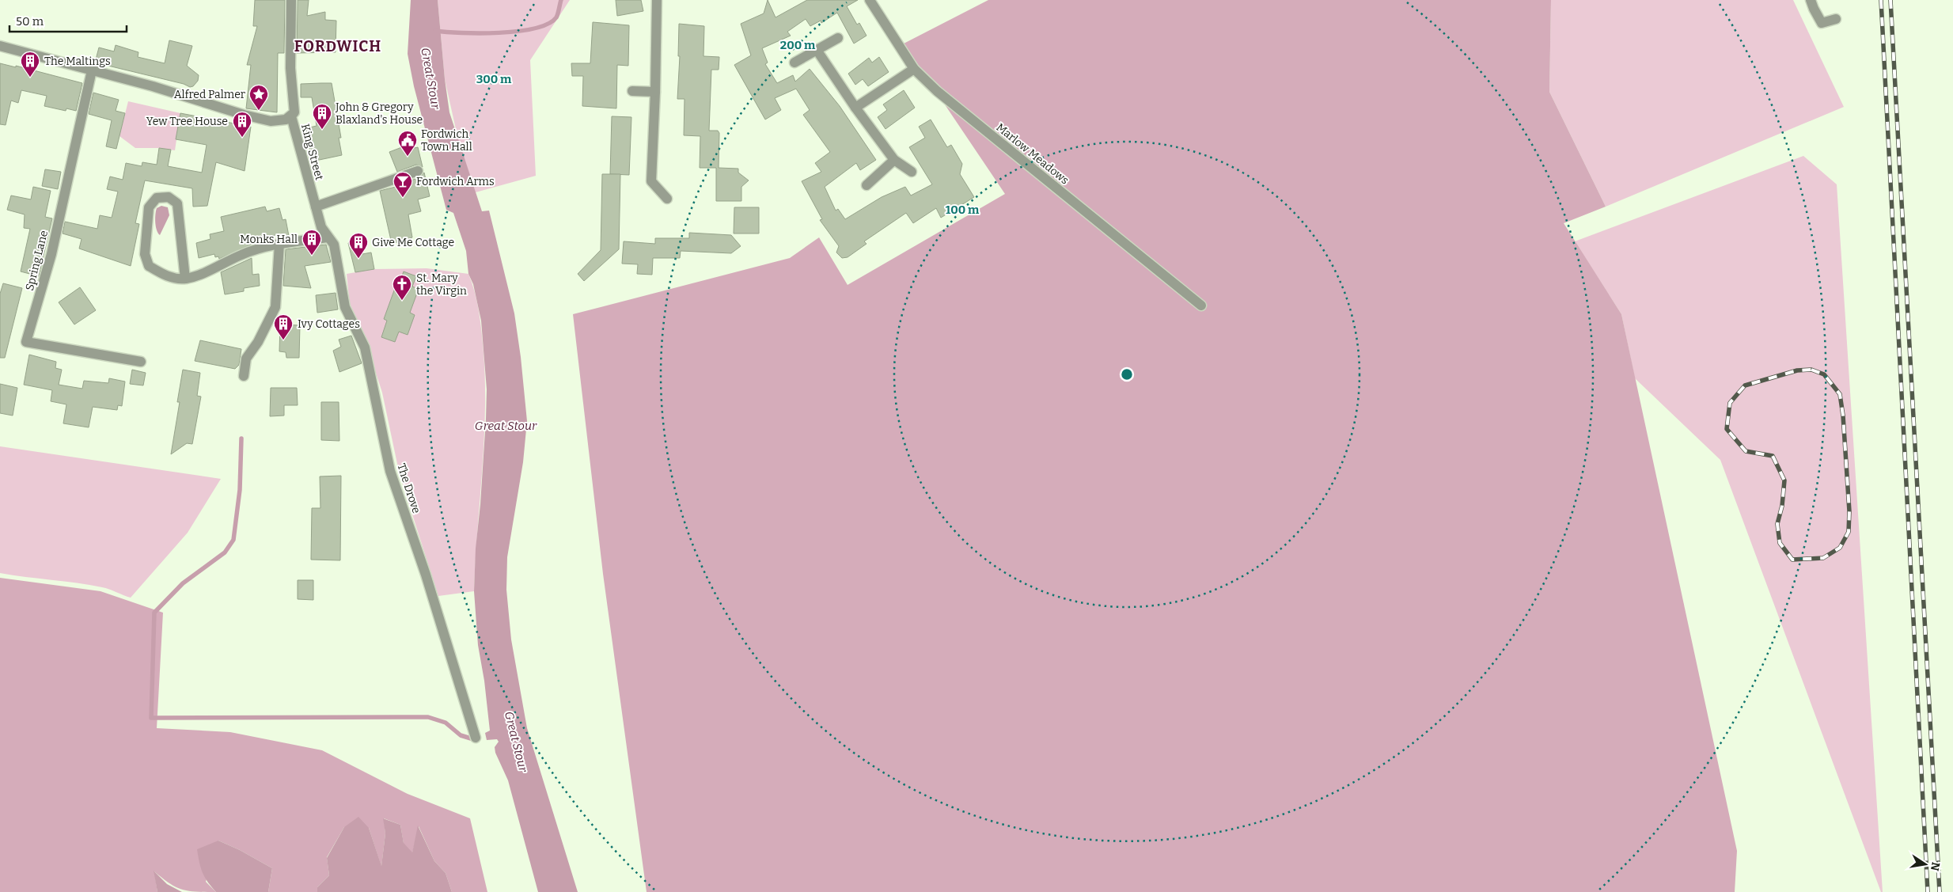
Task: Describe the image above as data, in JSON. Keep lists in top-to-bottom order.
{
  "streets": {
    "street": [
      "King Street",
      "Marlow Meadows",
      "Spring Lane",
      "The Drove"
    ]
  },
  "crossings": [
    ["King Street", "The Drove"]
  ],
  "districts": ["FORDWICH"],
  "water": ["Great Stour"],
  "places": {
    "building": [
      "The Maltings",
      "John & Gregory Blaxland's House",
      "Yew Tree House",
      "Monks Hall",
      "Give Me Cottage",
      "Ivy Cottages"
    ],
    "place": ["Alfred Palmer"],
    "public building": ["Fordwich Town Hall"],
    "bar": ["Fordwich Arms"],
    "church": ["St. Mary the Virgin"]
  },
  "scale_bar": "50 m",
  "north": "right",
  "rings": ["200 m", "300 m", "100 m"]
}
